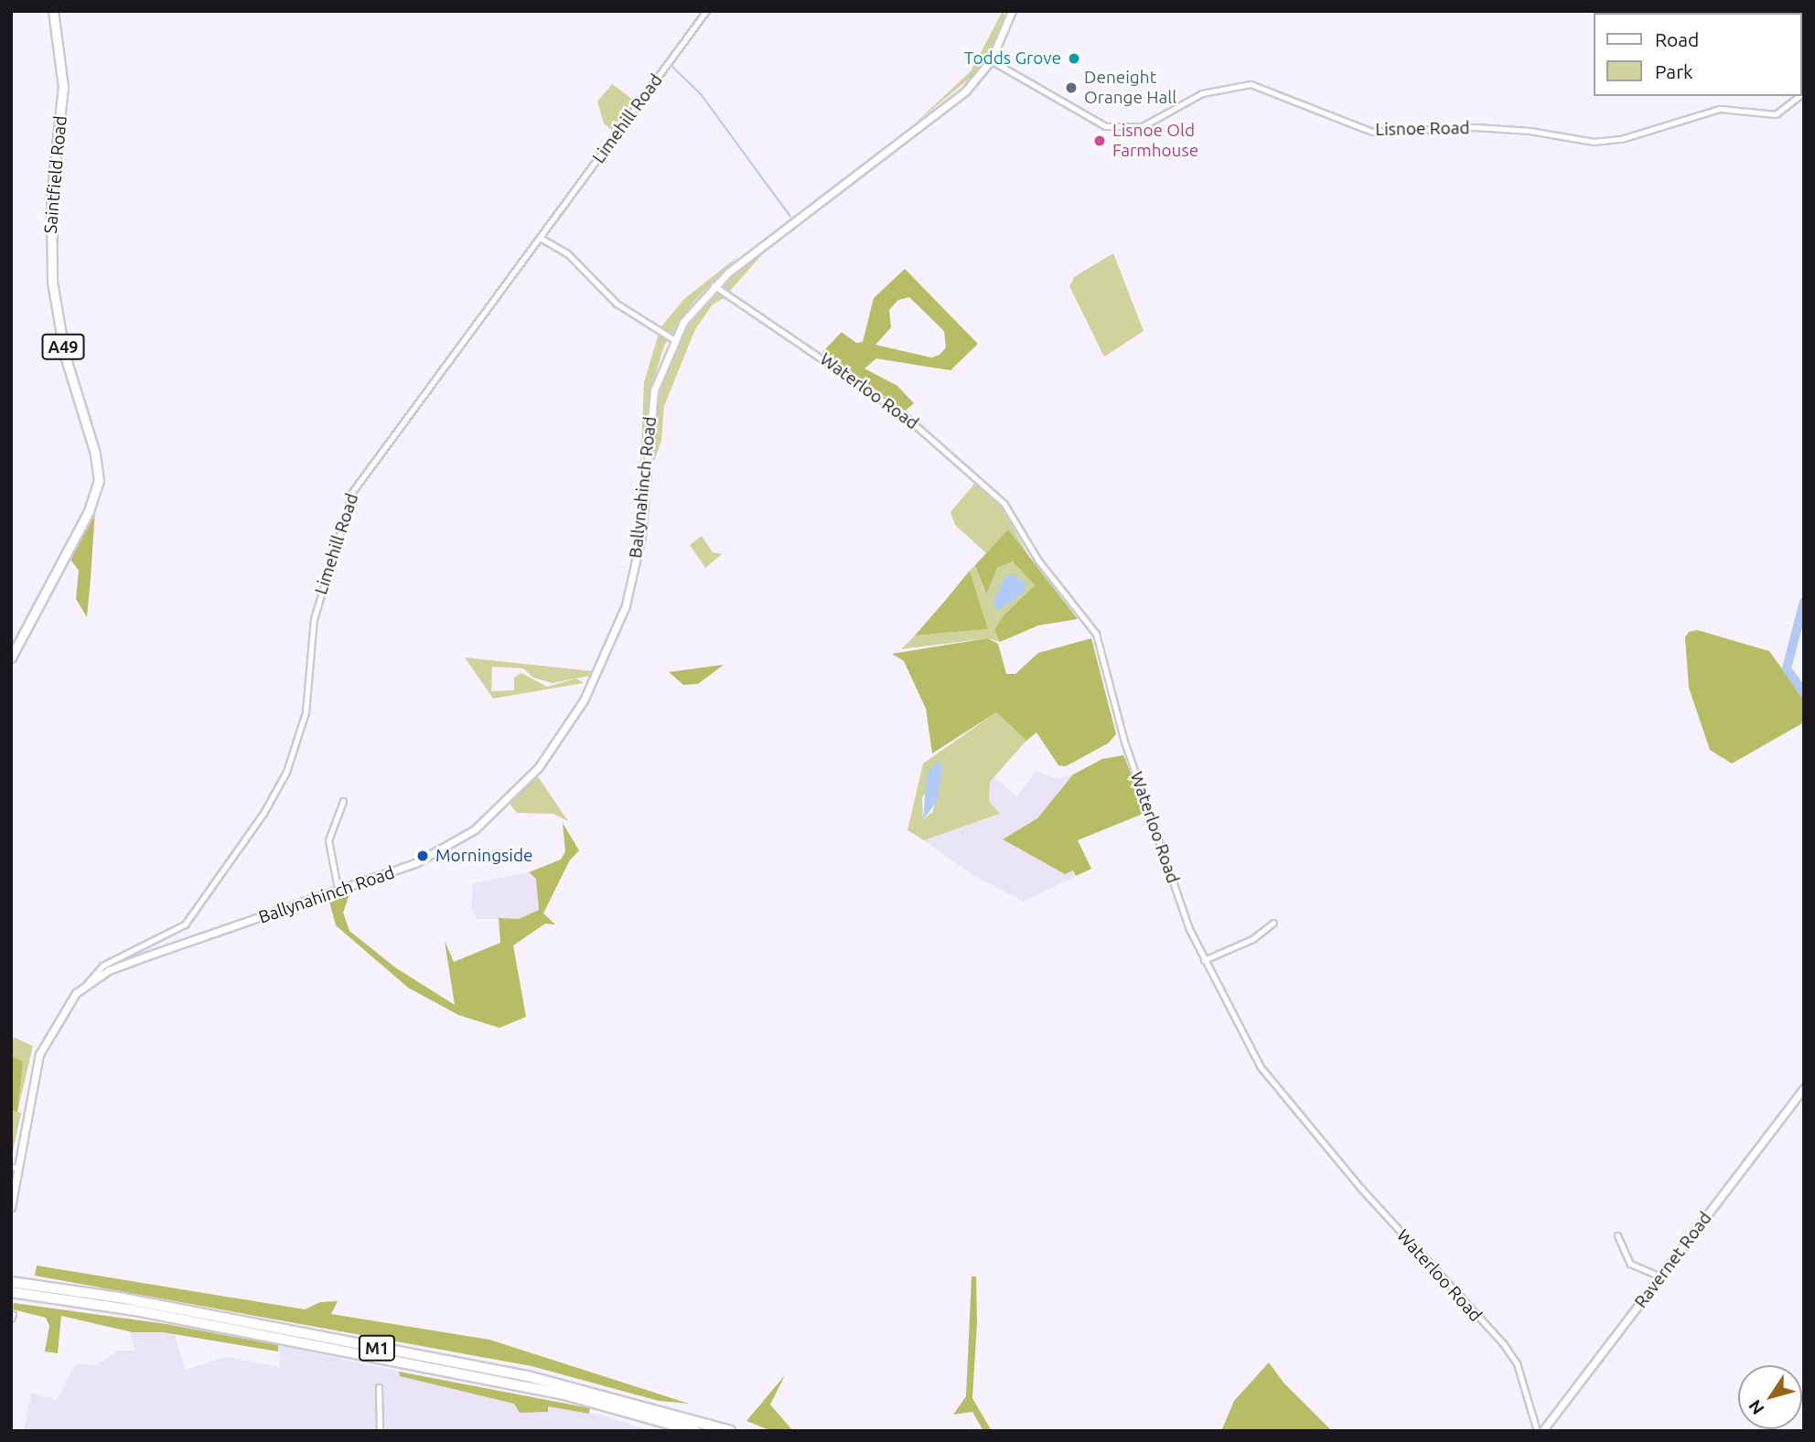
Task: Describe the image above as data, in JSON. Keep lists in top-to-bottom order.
{
  "streets": {
    "highway": ["M1"],
    "main road": ["Saintfield Road", "A49"],
    "street": [
      "Limehill Road",
      "Lisnoe Road",
      "Waterloo Road",
      "Ballynahinch Road",
      "Ravernet Road"
    ]
  },
  "crossings": [
    ["Limehill Road", "Ballynahinch Road"],
    ["Lisnoe Road", "Ballynahinch Road"],
    ["Waterloo Road", "Ballynahinch Road"]
  ],
  "places": [
    "Todds Grove",
    "Deneight Orange Hall",
    "Lisnoe Old Farmhouse",
    "Morningside"
  ],
  "legend": ["Road", "Park"],
  "north": "bottom left"
}
